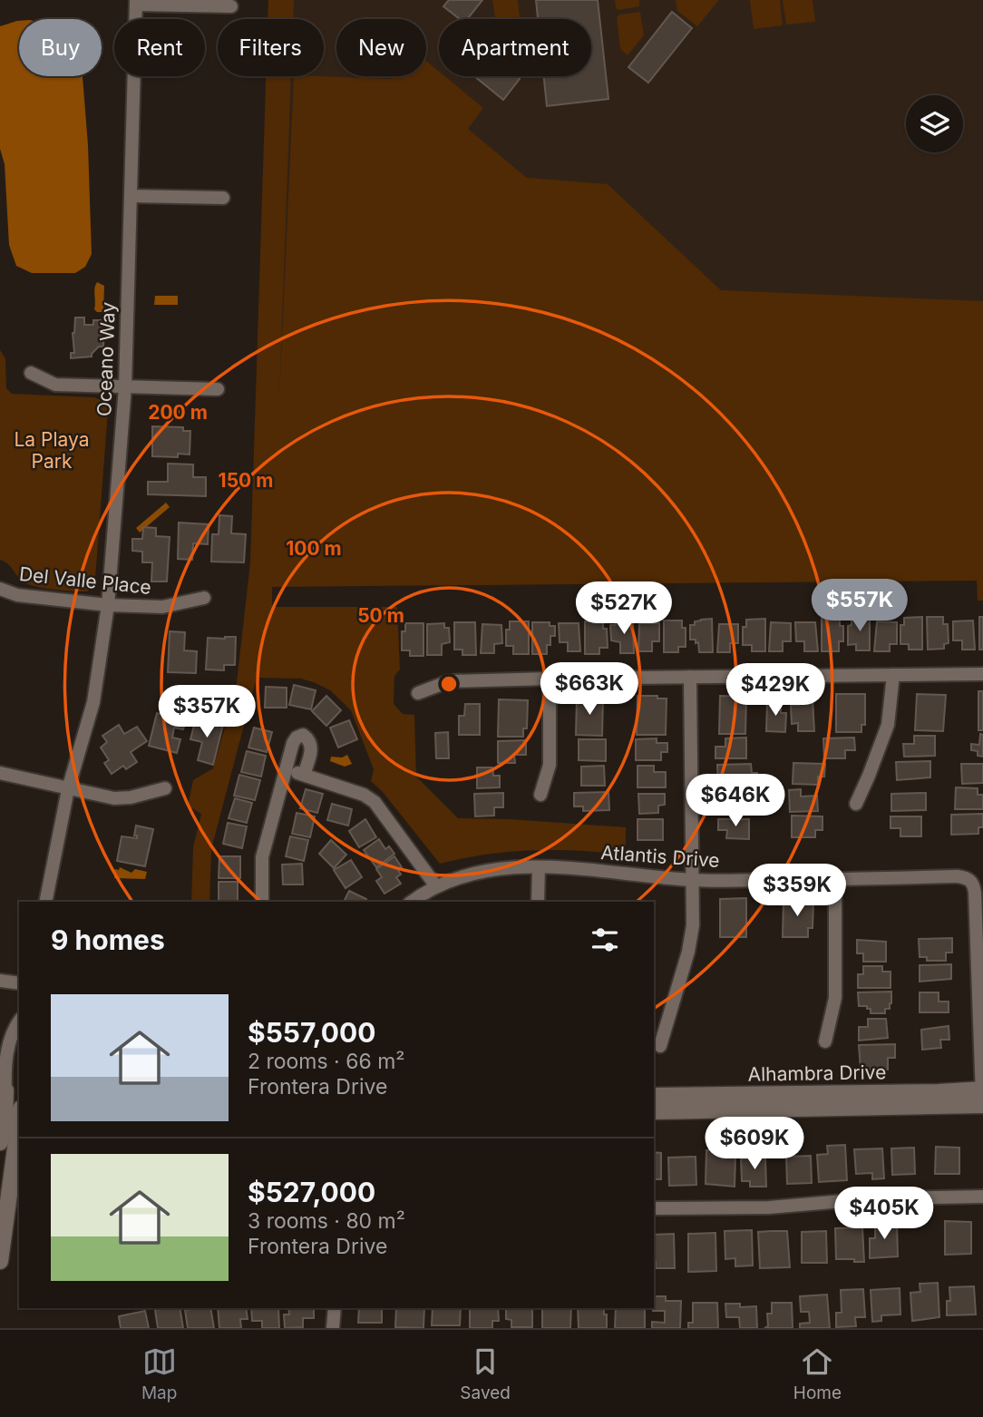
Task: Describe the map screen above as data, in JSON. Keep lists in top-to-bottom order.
{
  "streets": {
    "main road": ["Alhambra Drive"],
    "street": ["Oceano Way", "Del Valle Place", "Atlantis Drive"]
  },
  "crossings": [
    ["Oceano Way", "Del Valle Place"],
    ["Atlantis Drive", "Alhambra Drive"]
  ],
  "parks": ["La Playa Park"],
  "page": {
    "chip": [
      "Buy",
      "Rent",
      "Filters",
      "New",
      "Apartment"
    ],
    "price": [
      "$557K",
      "$527K",
      "$663K",
      "$429K",
      "$357K",
      "$646K",
      "$359K",
      "$609K",
      "$405K"
    ],
    "heading": "9 homes",
    "list": [
      {
        "name": "$557,000",
        "note": "2 rooms · 66 m² · Frontera Drive"
      },
      {
        "name": "$527,000",
        "note": "3 rooms · 80 m² · Frontera Drive"
      }
    ],
    "tabs": ["Map", "Saved", "Home"]
  },
  "rings": [
    "200 m",
    "150 m",
    "100 m",
    "50 m"
  ]
}
